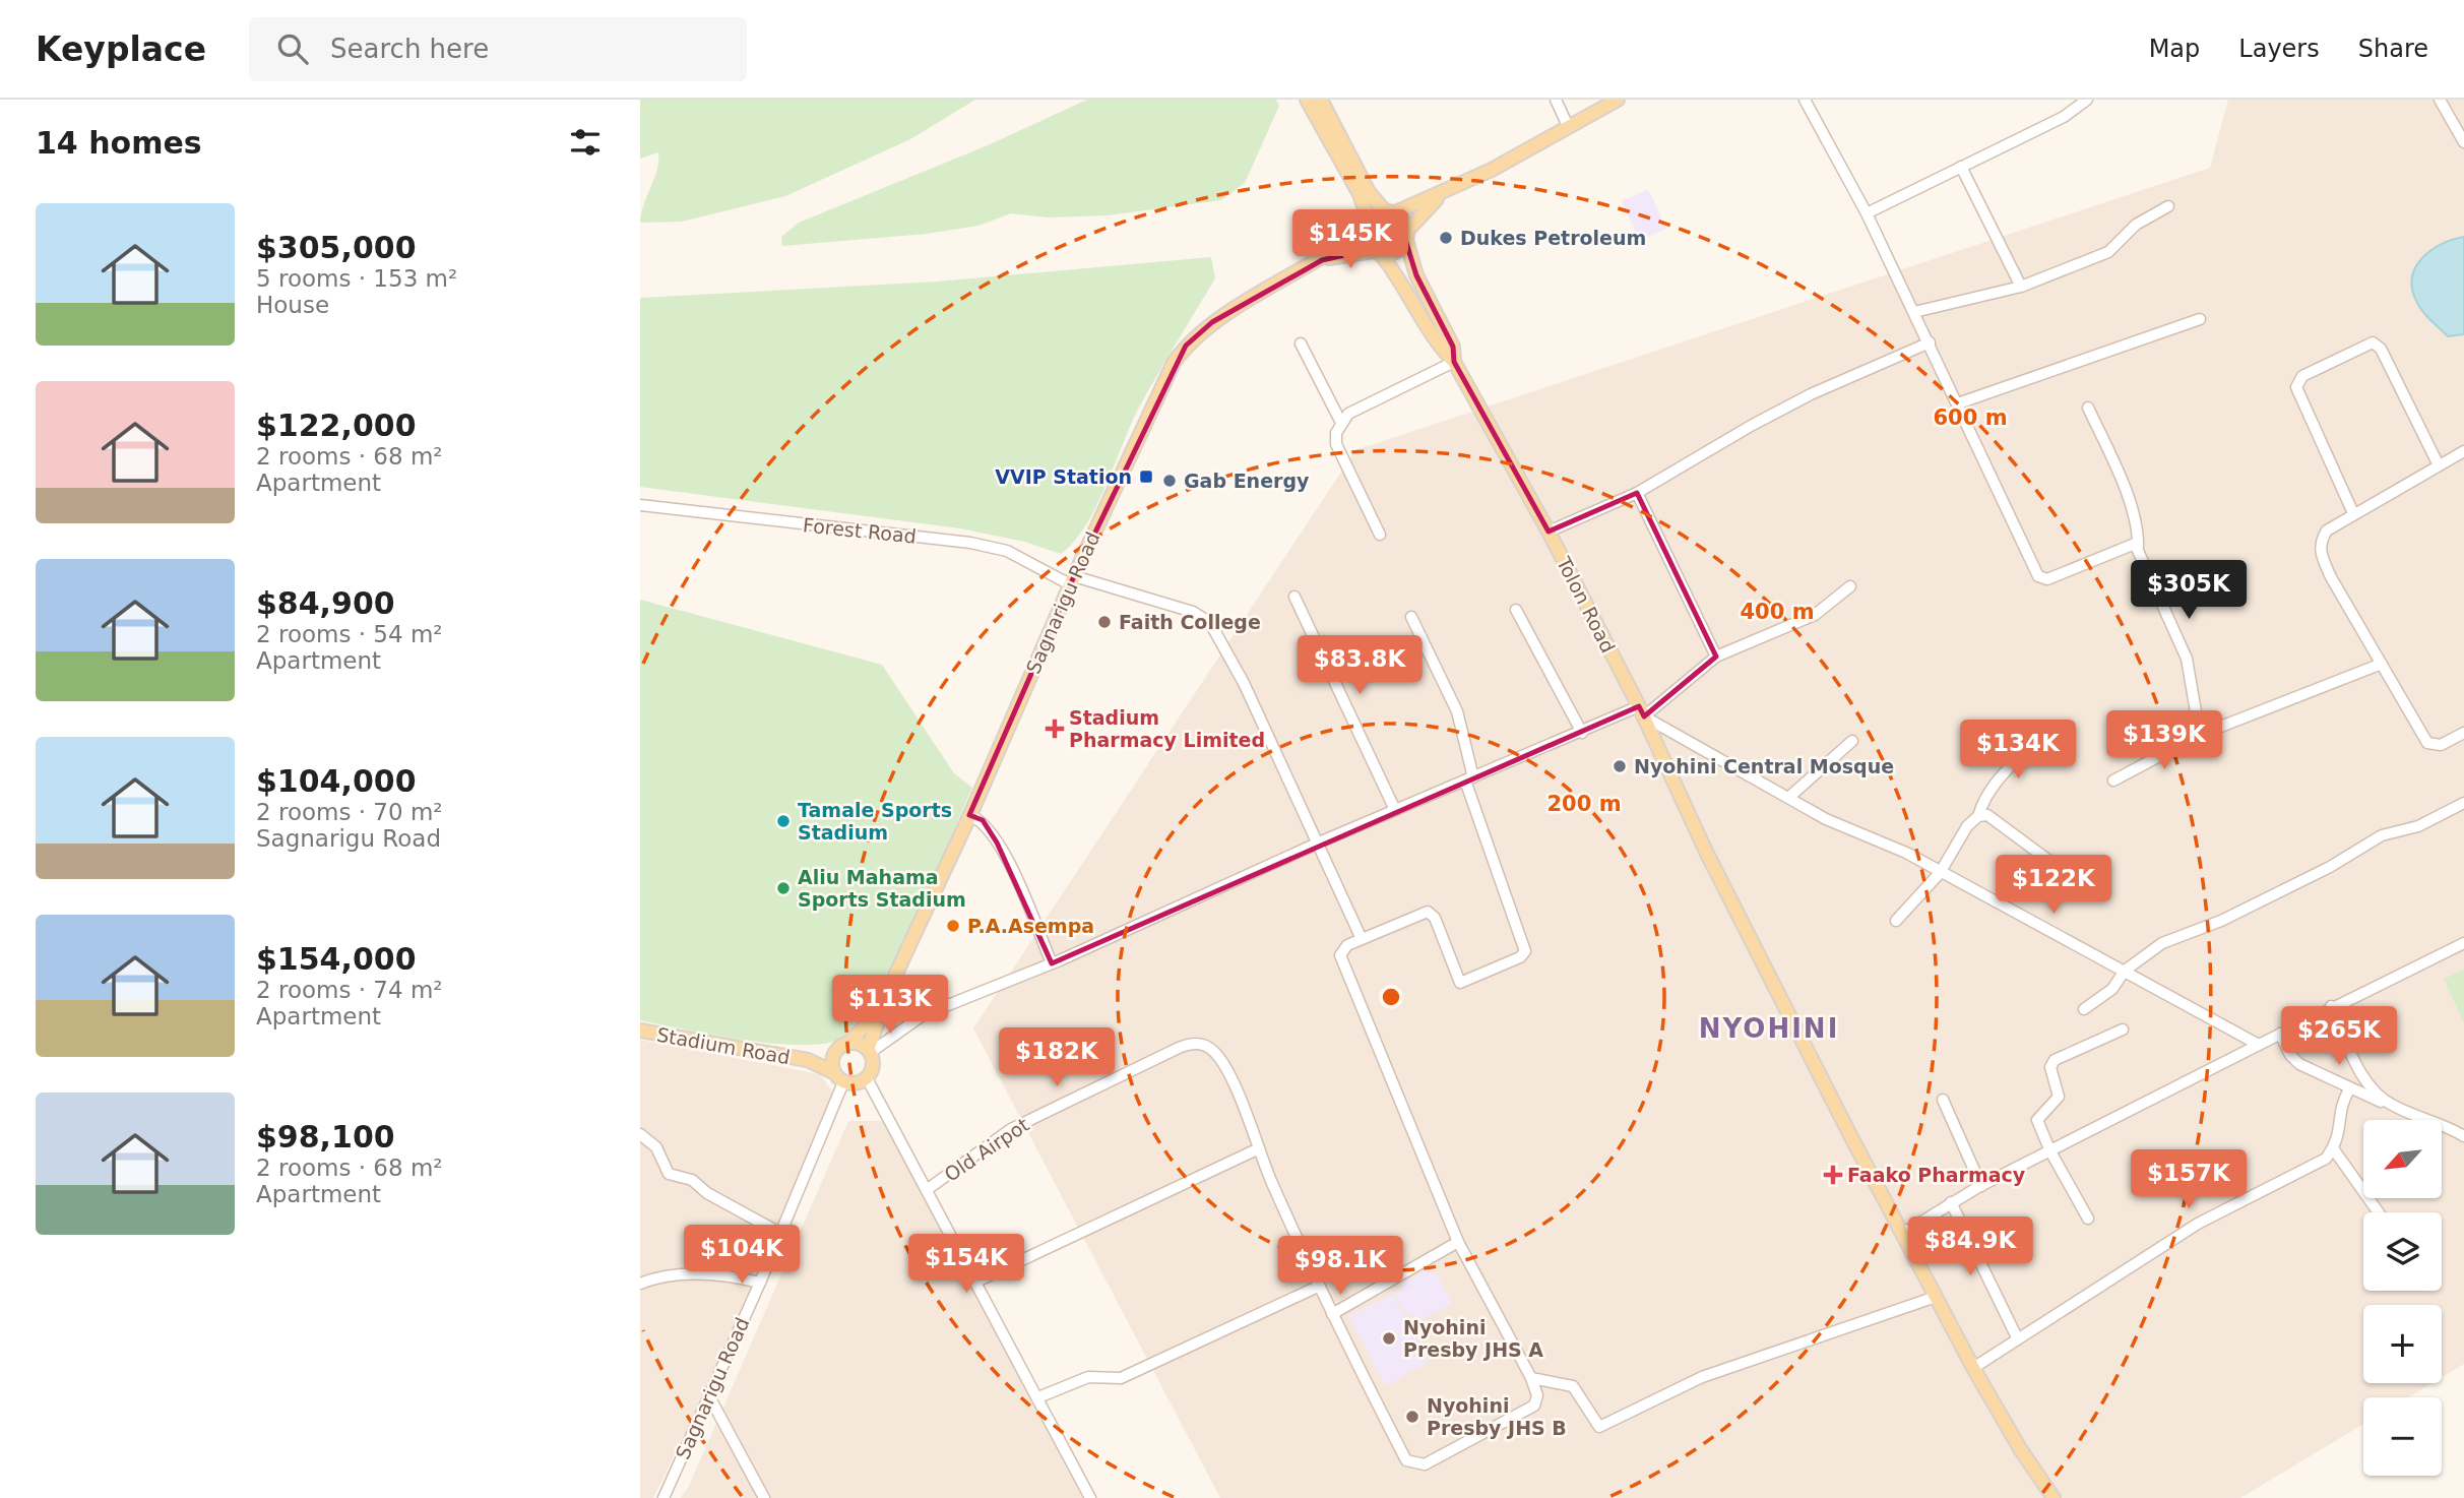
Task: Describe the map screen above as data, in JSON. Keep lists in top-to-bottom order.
{
  "streets": {
    "main road": ["Sagnarigu Road", "Tolon Road", "Stadium Road"],
    "street": ["Forest Road", "Old Airpot"]
  },
  "crossings": [
    ["Forest Road", "Sagnarigu Road"],
    ["Sagnarigu Road", "Stadium Road"]
  ],
  "districts": ["NYOHINI"],
  "places": {
    "other": [
      "Dukes Petroleum",
      "Gab Energy",
      "Faith College",
      "Nyohini Central Mosque",
      "Tamale Sports Stadium",
      "Aliu Mahama Sports Stadium",
      "P.A.Asempa",
      "Nyohini Presby JHS A",
      "Nyohini Presby JHS B"
    ],
    "transit": ["VVIP Station"],
    "health": ["Stadium Pharmacy Limited", "Faako Pharmacy"]
  },
  "north": "bottom left",
  "page": {
    "header": "Keyplace",
    "search": "Search here",
    "nav": ["Map", "Layers", "Share"],
    "heading": "14 homes",
    "list": [
      {
        "name": "$305,000",
        "note": "5 rooms · 153 m² · House"
      },
      {
        "name": "$122,000",
        "note": "2 rooms · 68 m² · Apartment"
      },
      {
        "name": "$84,900",
        "note": "2 rooms · 54 m² · Apartment"
      },
      {
        "name": "$104,000",
        "note": "2 rooms · 70 m² · Sagnarigu Road"
      },
      {
        "name": "$154,000",
        "note": "2 rooms · 74 m² · Apartment"
      },
      {
        "name": "$98,100",
        "note": "2 rooms · 68 m² · Apartment"
      }
    ],
    "price": [
      "$145K",
      "$305K",
      "$83.8K",
      "$139K",
      "$134K",
      "$122K",
      "$113K",
      "$265K",
      "$182K",
      "$157K",
      "$84.9K",
      "$104K",
      "$154K",
      "$98.1K"
    ],
    "map_buttons": ["+", "−"]
  },
  "rings": ["600 m", "400 m", "200 m"]
}
